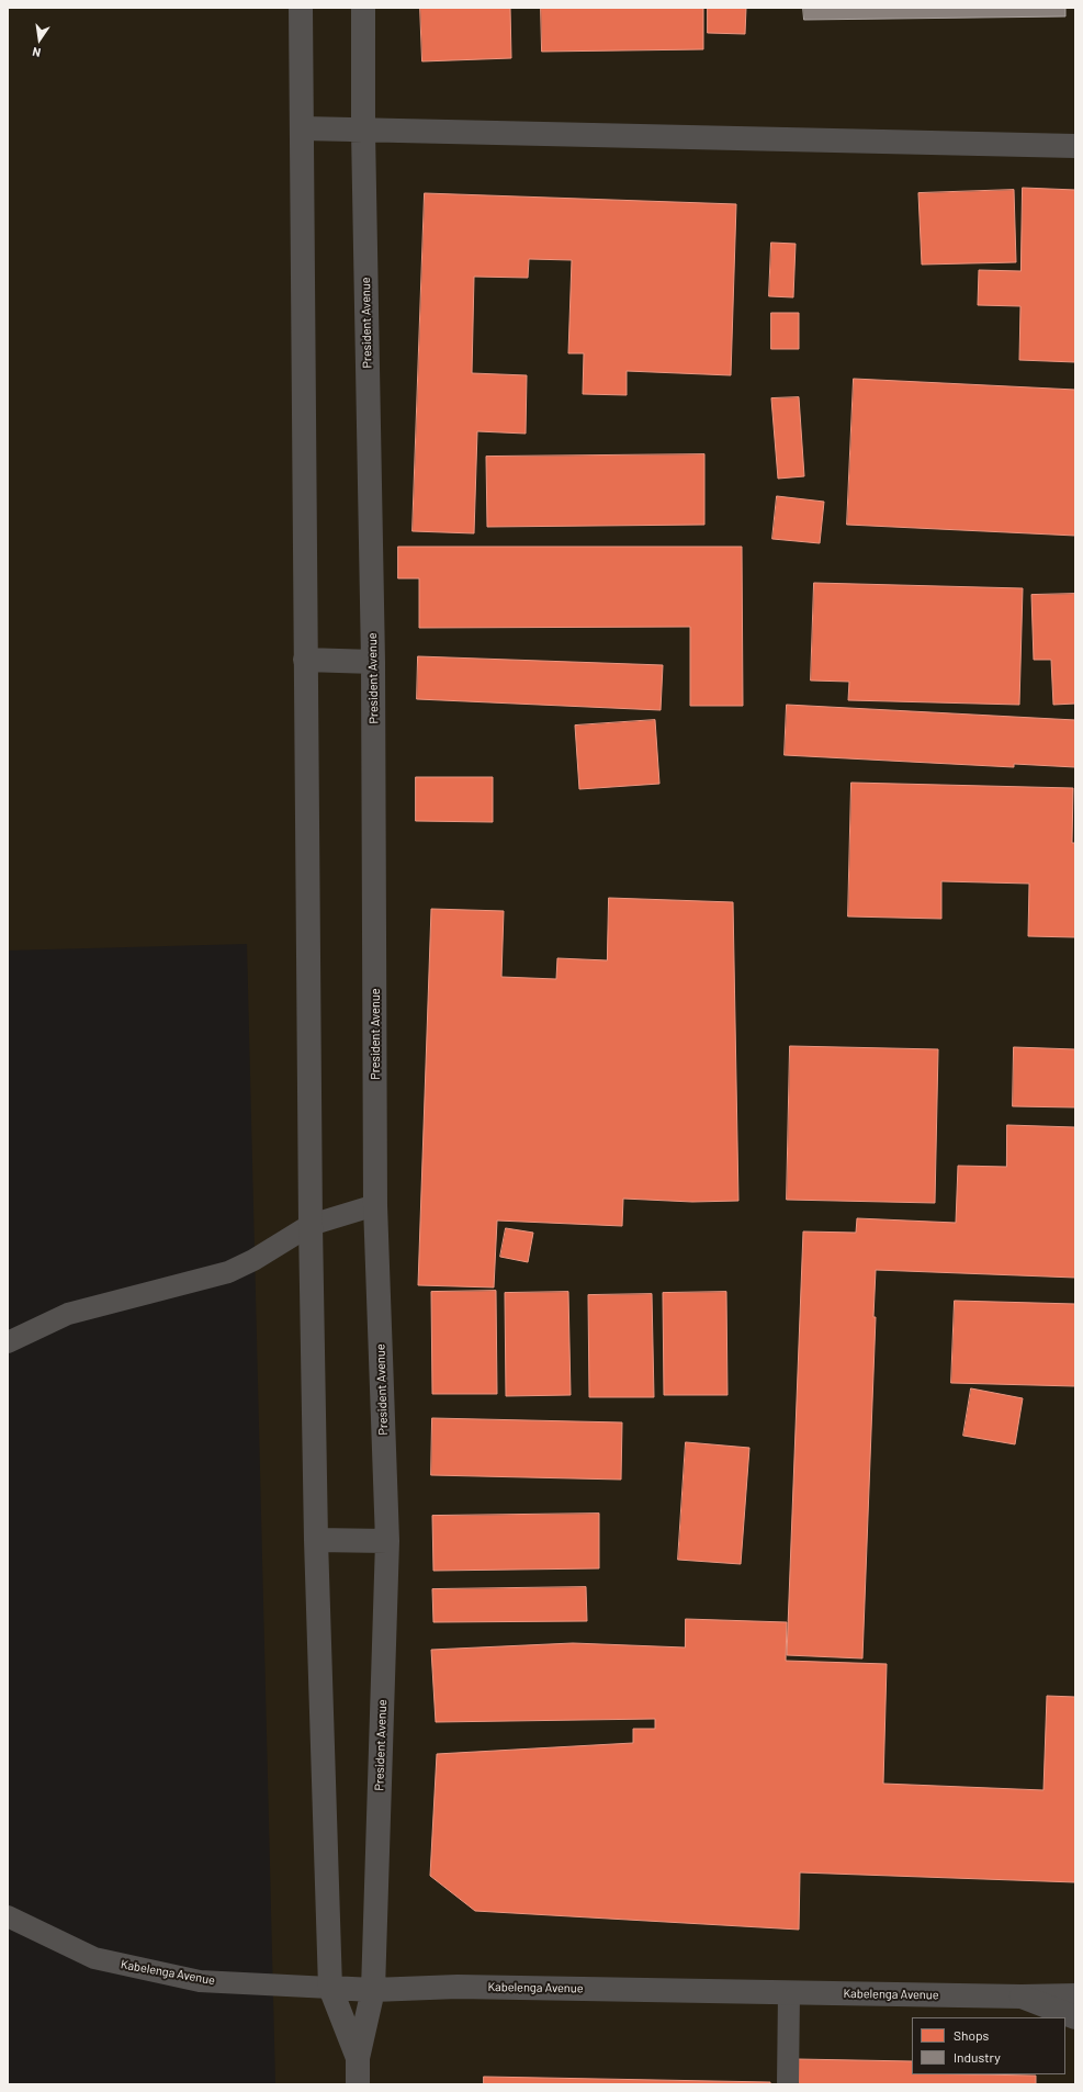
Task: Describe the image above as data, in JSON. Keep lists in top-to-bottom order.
{
  "streets": {
    "street": ["President Avenue", "Kabelenga Avenue"]
  },
  "crossings": [
    ["President Avenue", "Kabelenga Avenue"]
  ],
  "legend": ["Shops", "Industry"],
  "north": "bottom"
}
